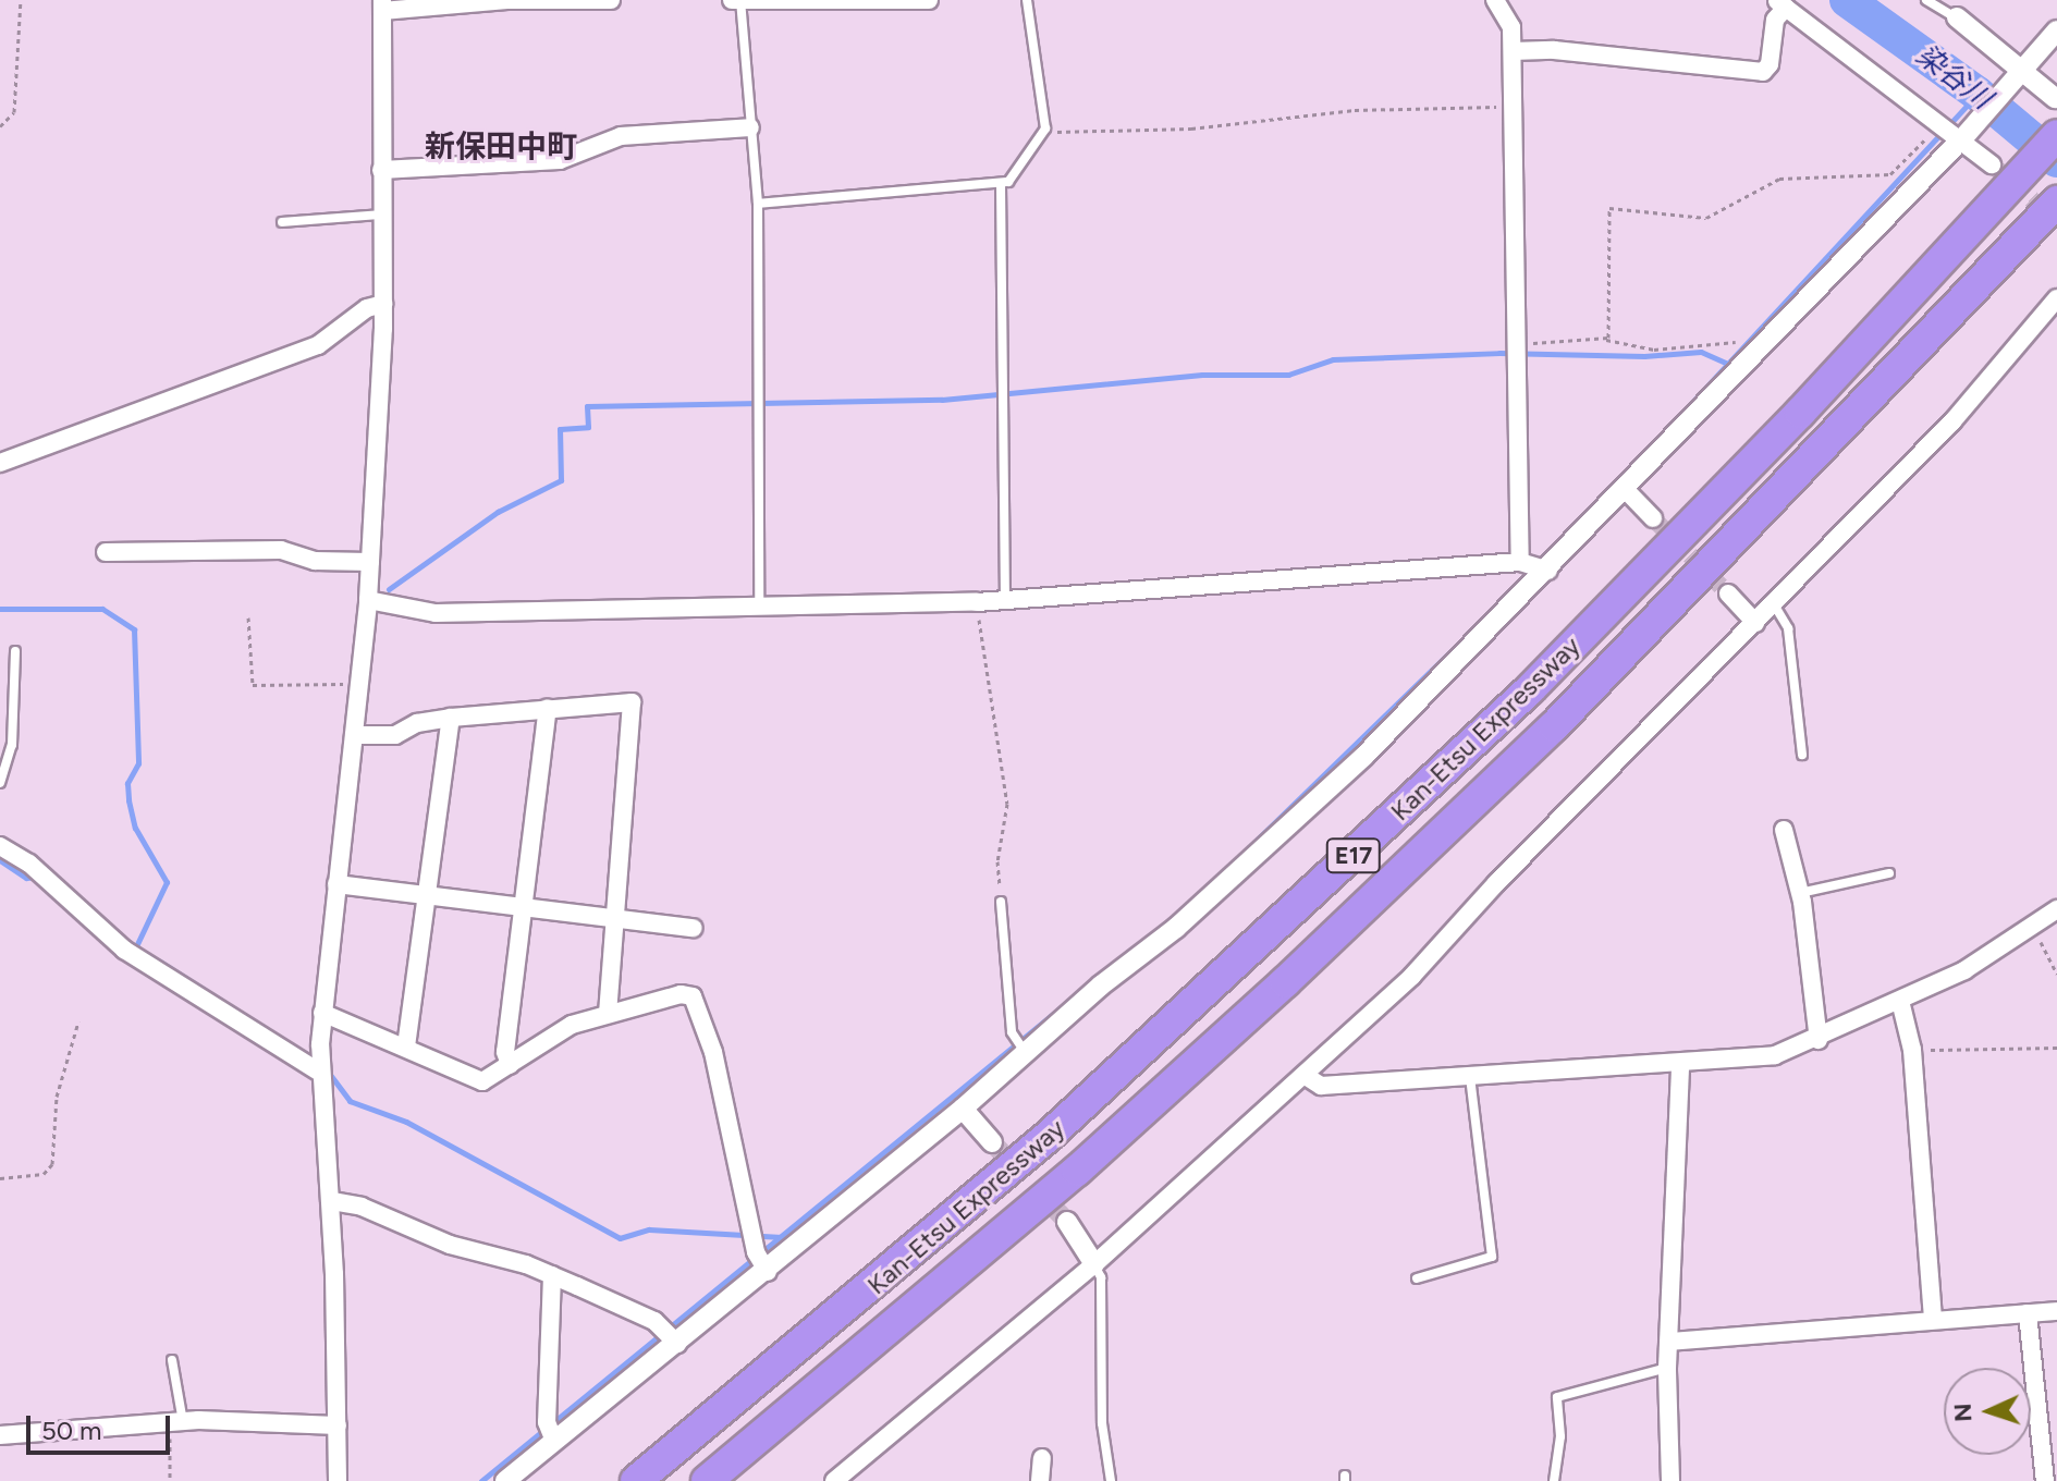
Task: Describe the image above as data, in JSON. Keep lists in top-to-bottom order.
{
  "streets": {
    "highway": ["Kan-Etsu Expressway", "E17"]
  },
  "crossings": [
    ["Kan-Etsu Expressway", "E17"]
  ],
  "districts": ["新保田中町"],
  "water": ["染谷川"],
  "scale_bar": "50 m",
  "north": "left"
}
